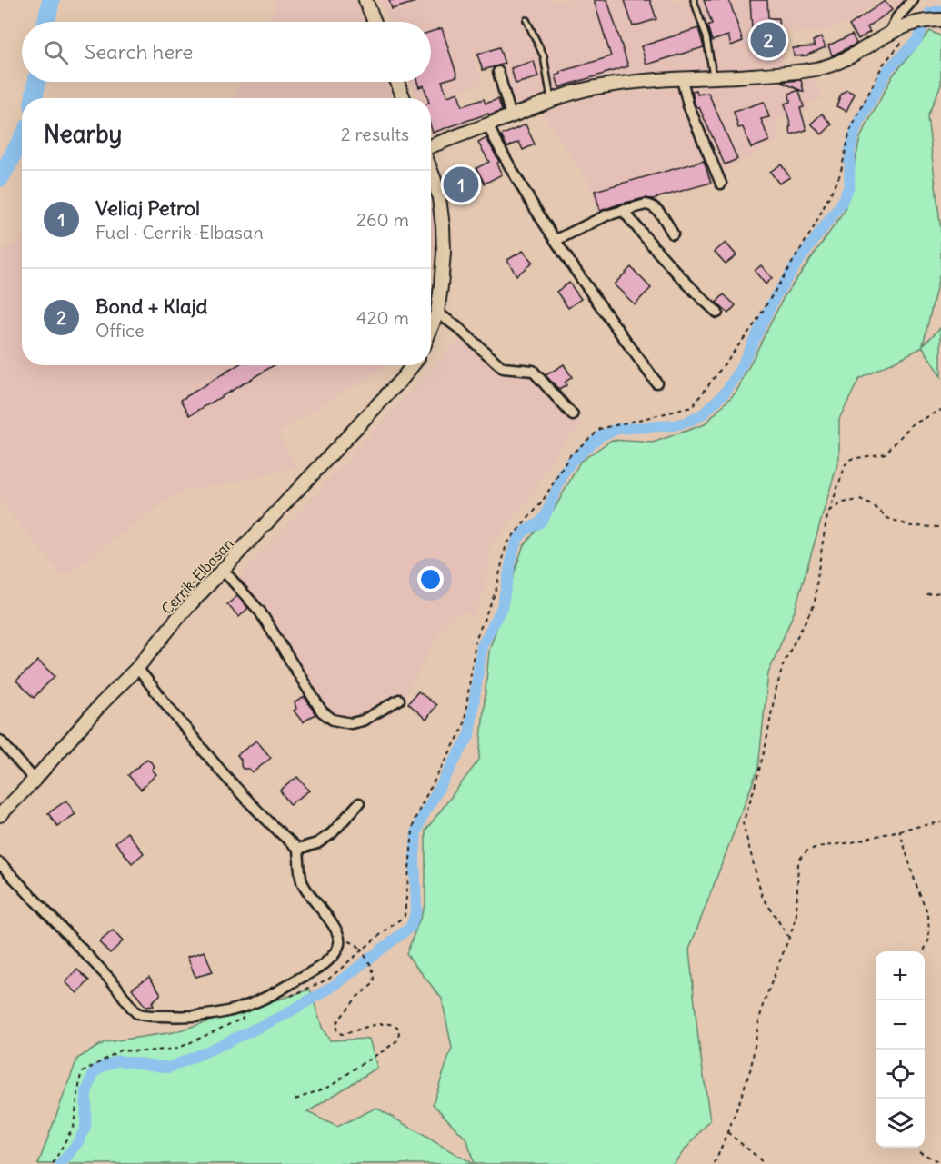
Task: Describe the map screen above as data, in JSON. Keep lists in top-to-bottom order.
{
  "streets": {
    "main road": ["Cerrik-Elbasan"]
  },
  "page": {
    "pins": ["2", "1"],
    "search": "Search here",
    "heading": ["Nearby", "2 results"],
    "list": [
      {
        "mark": "1",
        "name": "Veliaj Petrol",
        "note": "Fuel · Cerrik-Elbasan",
        "value": "260 m"
      },
      {
        "mark": "2",
        "name": "Bond + Klajd",
        "note": "Office",
        "value": "420 m"
      }
    ],
    "map_buttons": ["+", "−"]
  }
}
